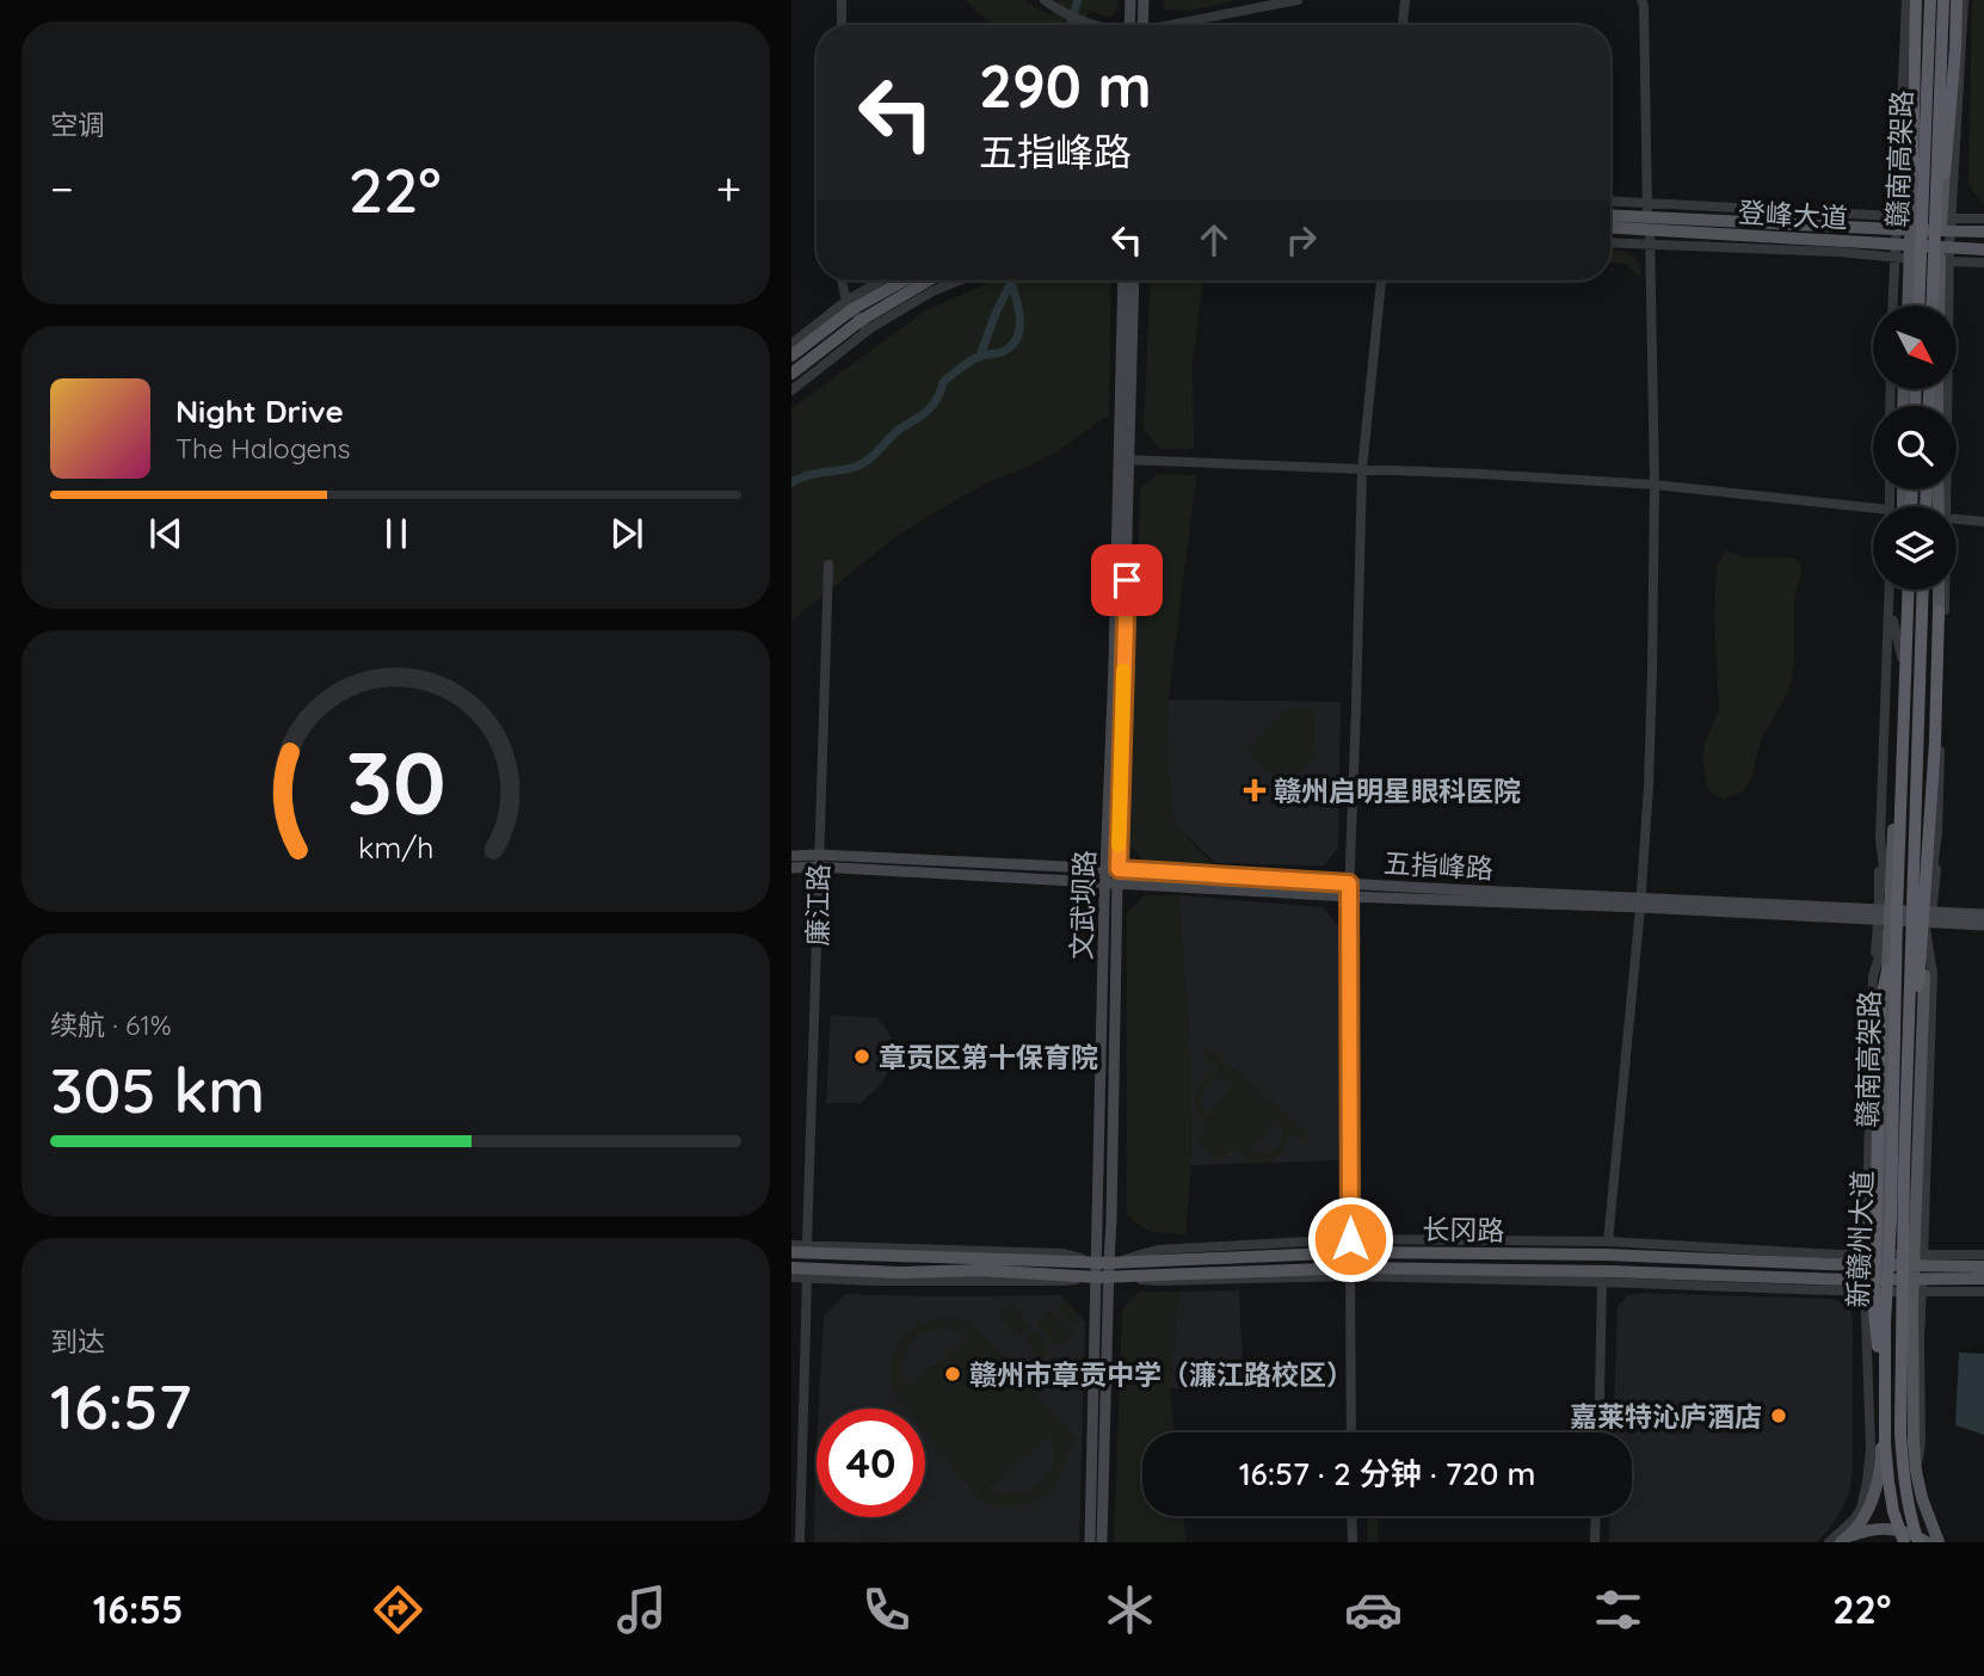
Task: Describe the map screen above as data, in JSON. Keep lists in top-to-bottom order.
{
  "streets": {
    "highway": ["赣南高架路"],
    "main road": [
      "登峰大道",
      "五指峰路",
      "文武坝路",
      "长冈路",
      "新赣州大道"
    ],
    "street": ["廉江路"]
  },
  "crossings": [
    ["赣南高架路", "长冈路"],
    ["赣南高架路", "新赣州大道"],
    ["五指峰路", "廉江路"],
    ["五指峰路", "文武坝路"],
    ["五指峰路", "新赣州大道"],
    ["文武坝路", "长冈路"],
    ["长冈路", "新赣州大道"]
  ],
  "places": {
    "health": ["赣州启明星眼科医院"],
    "other": ["章贡区第十保育院", "赣州市章贡中学（濂江路校区）", "嘉莱特沁庐酒店"]
  },
  "north": "bottom right",
  "page": {
    "tile": [
      "空调",
      ["续航 · 61%", "305 km"],
      ["到达", "16:57"]
    ],
    "turn": ["290 m", "五指峰路"],
    "heat": ["−", "22°", "+"],
    "song": ["Night Drive", "The Halogens"],
    "limit": "40",
    "trip": "16:57 · 2 分钟 · 720 m",
    "tabs": ["16:55", "22°"],
    "gauge": ["30", "km/h"]
  }
}
